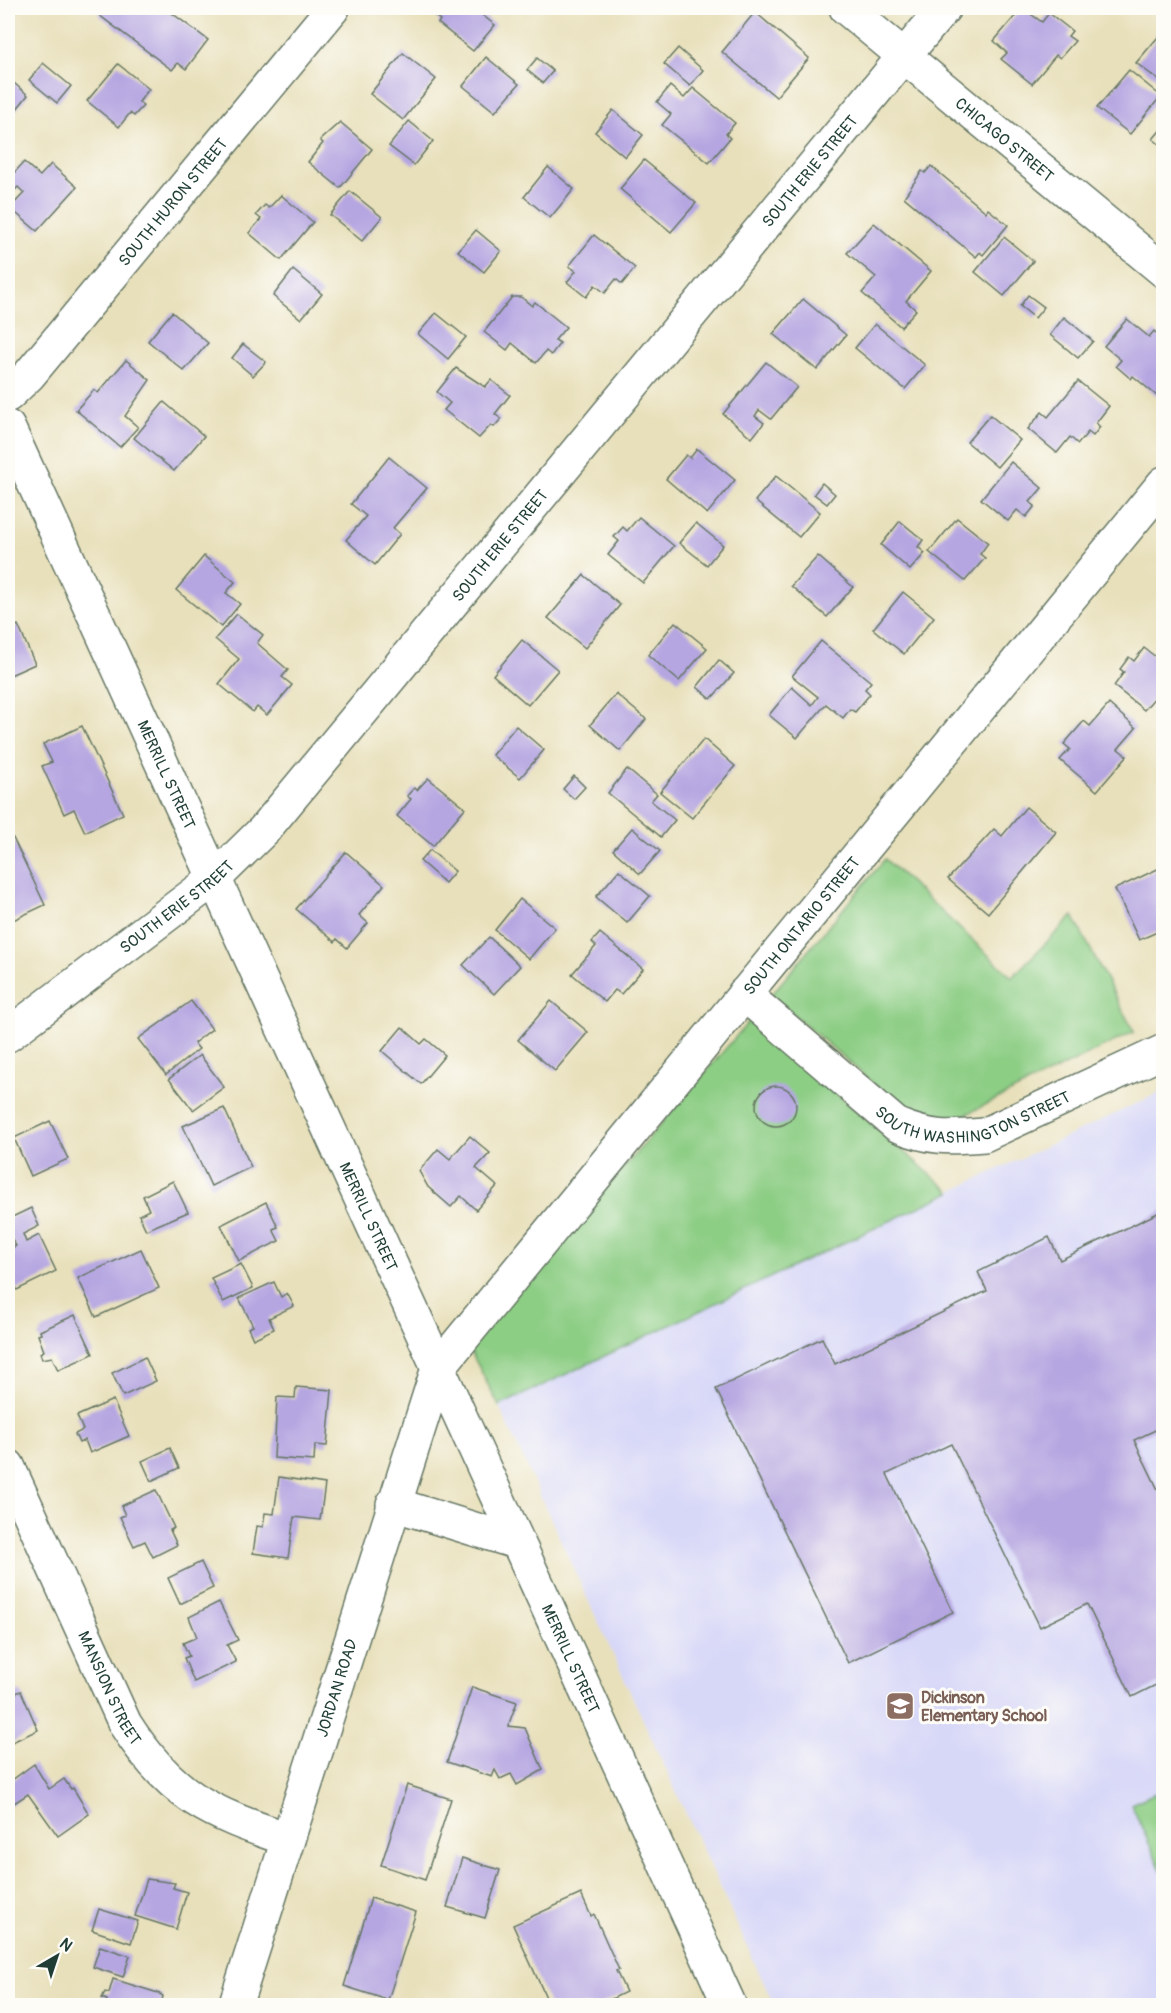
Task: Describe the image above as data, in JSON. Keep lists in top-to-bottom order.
{
  "streets": {
    "street": [
      "CHICAGO STREET",
      "SOUTH ERIE STREET",
      "SOUTH HURON STREET",
      "MERRILL STREET",
      "SOUTH ONTARIO STREET",
      "SOUTH WASHINGTON STREET",
      "JORDAN ROAD",
      "MANSION STREET"
    ]
  },
  "crossings": [
    ["CHICAGO STREET", "SOUTH ERIE STREET"],
    ["SOUTH ERIE STREET", "MERRILL STREET"],
    ["MERRILL STREET", "SOUTH ONTARIO STREET"],
    ["MERRILL STREET", "JORDAN ROAD"],
    ["SOUTH ONTARIO STREET", "SOUTH WASHINGTON STREET"],
    ["SOUTH ONTARIO STREET", "JORDAN ROAD"],
    ["JORDAN ROAD", "MANSION STREET"]
  ],
  "places": {
    "school or university": ["Dickinson Elementary School"]
  },
  "north": "top right"
}
